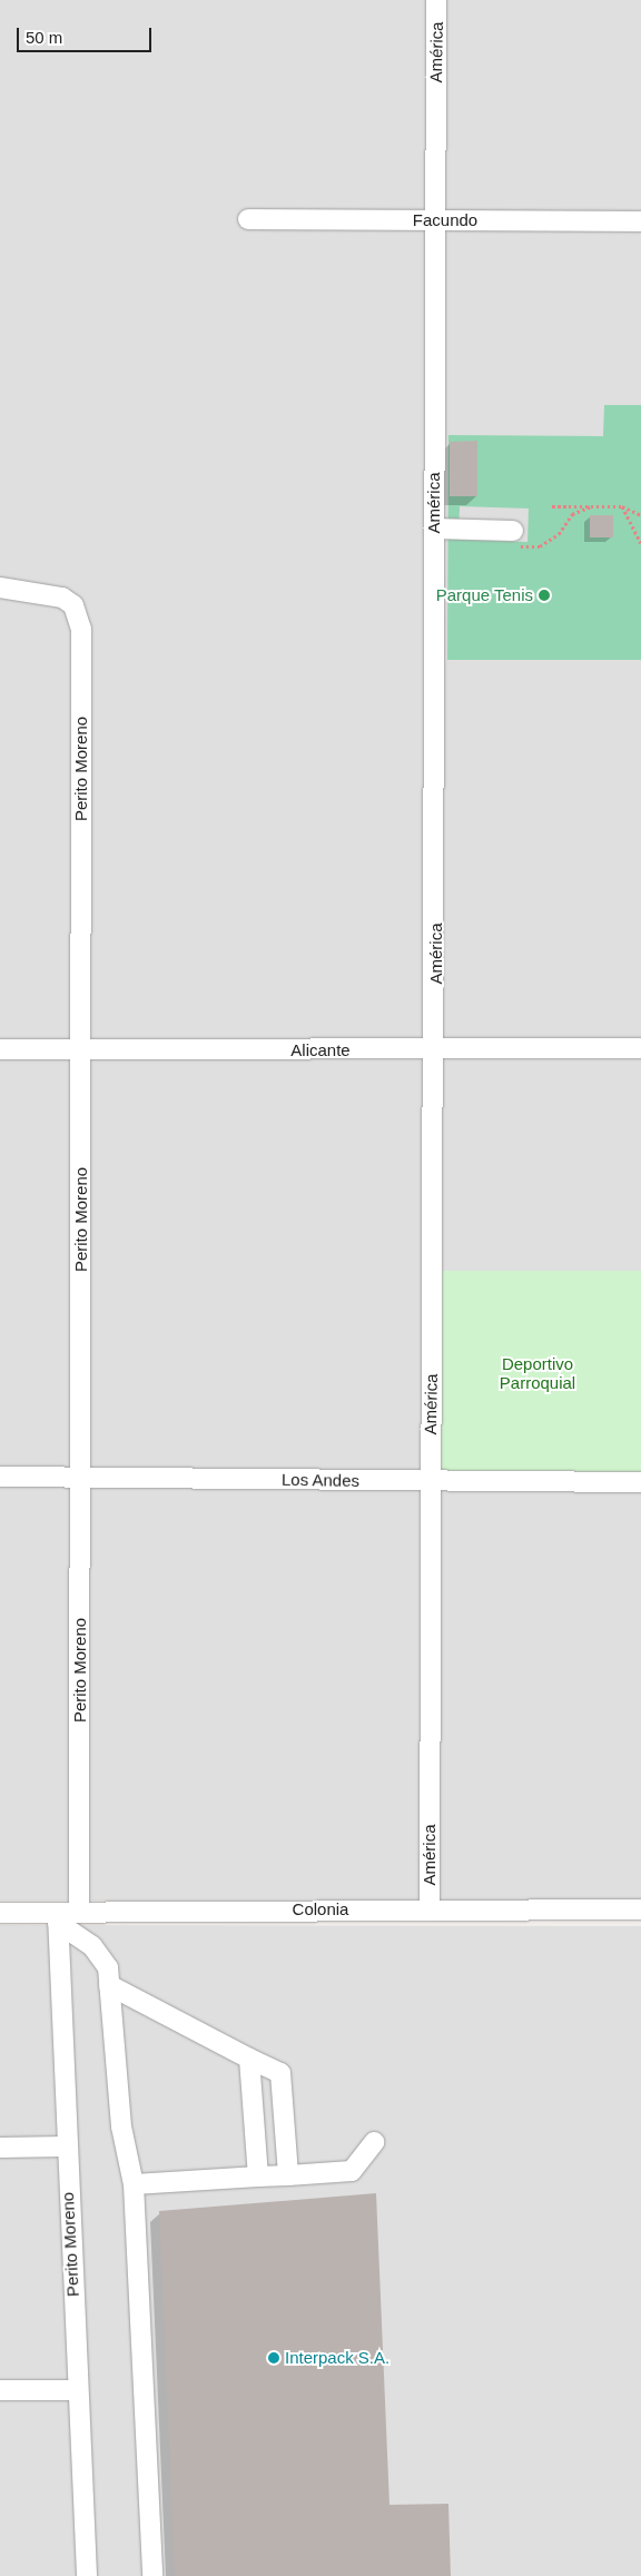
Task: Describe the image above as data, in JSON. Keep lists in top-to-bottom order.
{
  "streets": {
    "street": [
      "América",
      "Facundo",
      "Perito Moreno",
      "Alicante",
      "Los Andes",
      "Colonia"
    ]
  },
  "crossings": [
    ["América", "Facundo"],
    ["América", "Alicante"],
    ["América", "Los Andes"],
    ["América", "Colonia"],
    ["Perito Moreno", "Alicante"],
    ["Perito Moreno", "Los Andes"],
    ["Perito Moreno", "Colonia"]
  ],
  "parks": ["Deportivo Parroquial"],
  "places": ["Parque Tenis", "Interpack S.A."],
  "scale_bar": "50 m"
}
